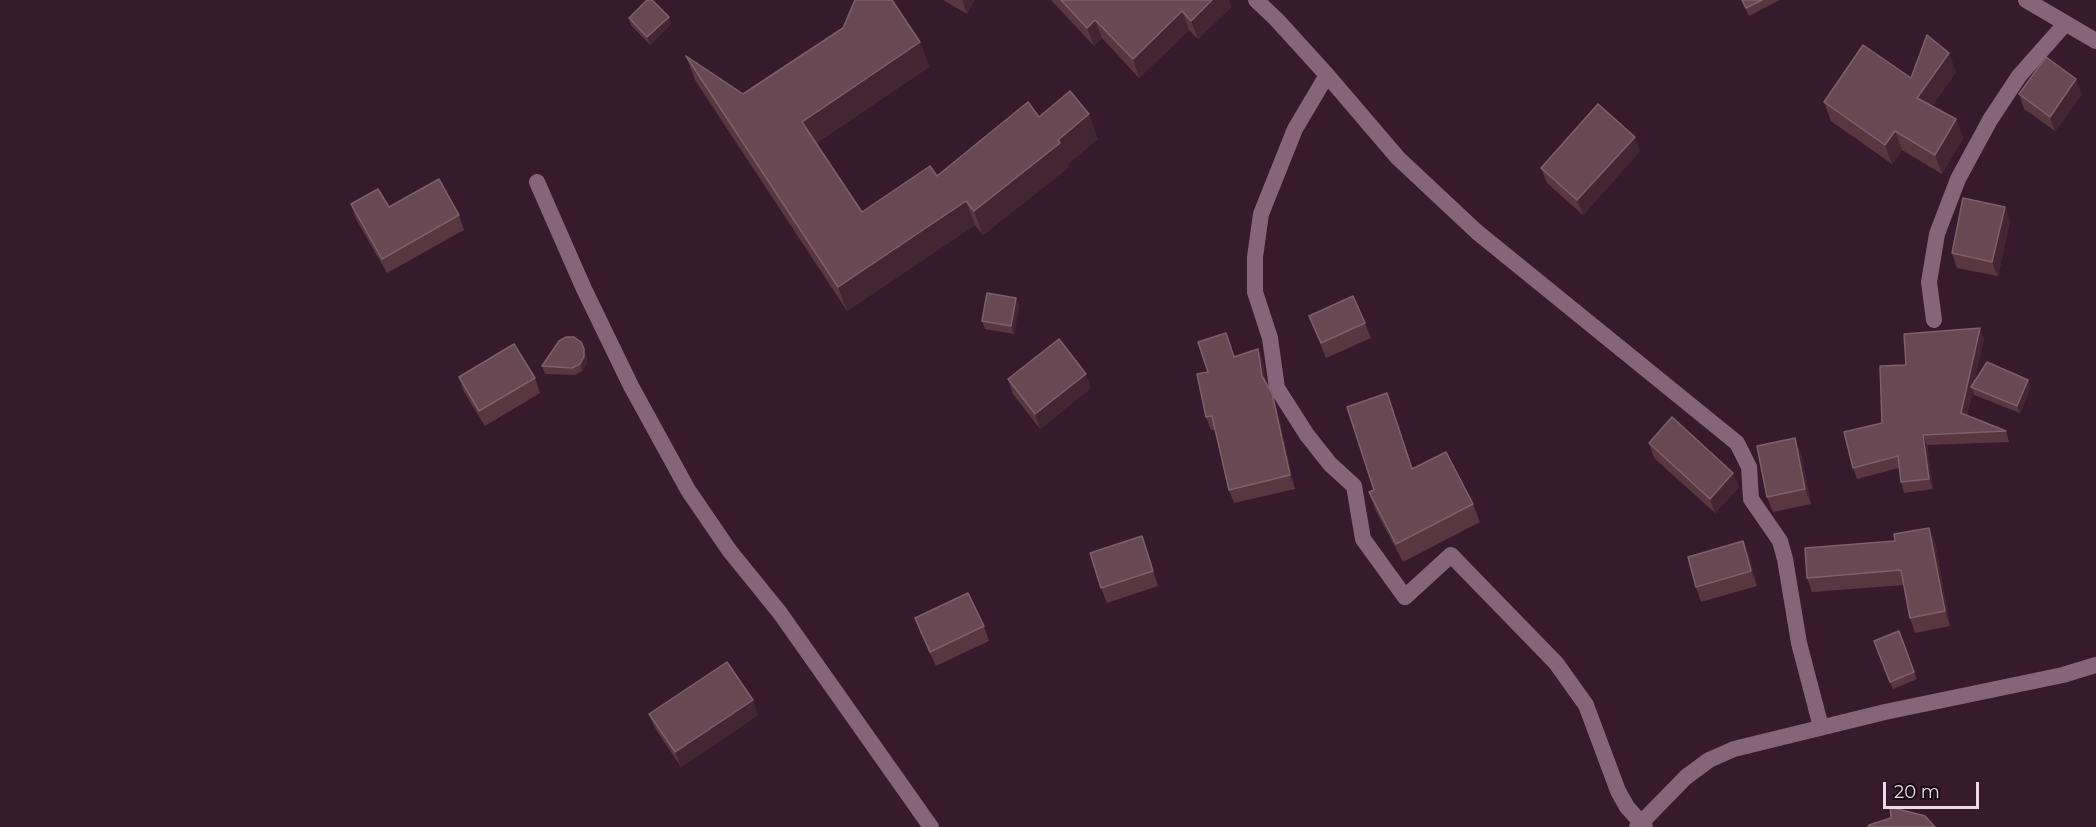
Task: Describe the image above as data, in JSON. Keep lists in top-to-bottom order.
{
  "scale_bar": "20 m"
}
